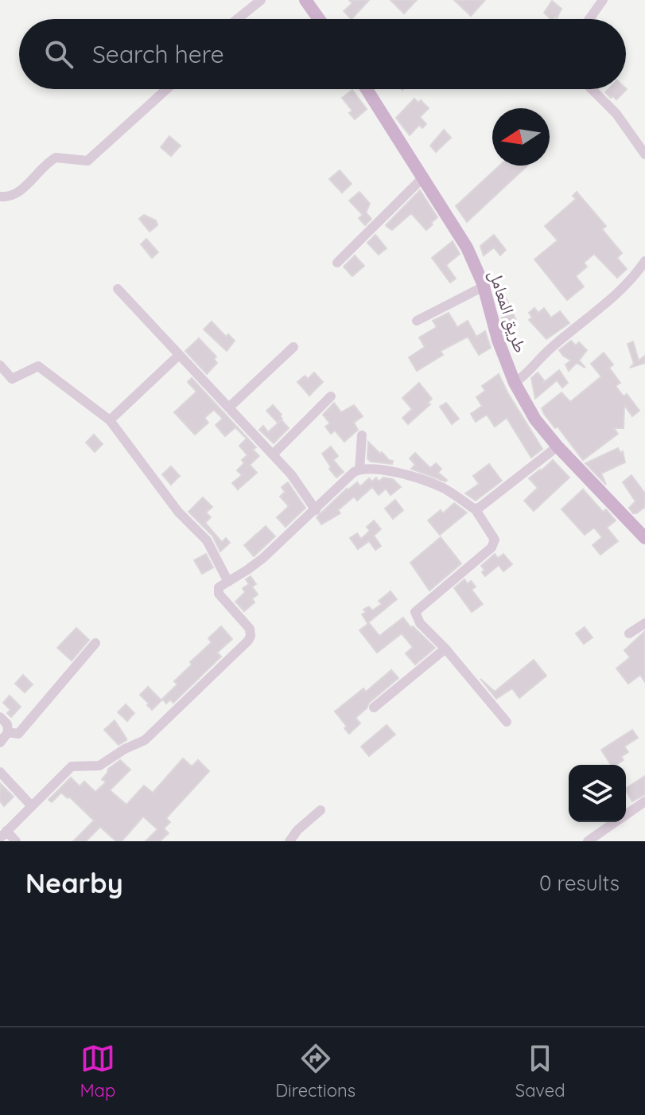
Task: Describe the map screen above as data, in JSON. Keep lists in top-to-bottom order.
{
  "streets": {
    "main road": ["طريق المعامل"]
  },
  "north": "left",
  "page": {
    "search": "Search here",
    "heading": ["Nearby", "0 results"],
    "nav": ["Map", "Directions", "Saved"]
  }
}
